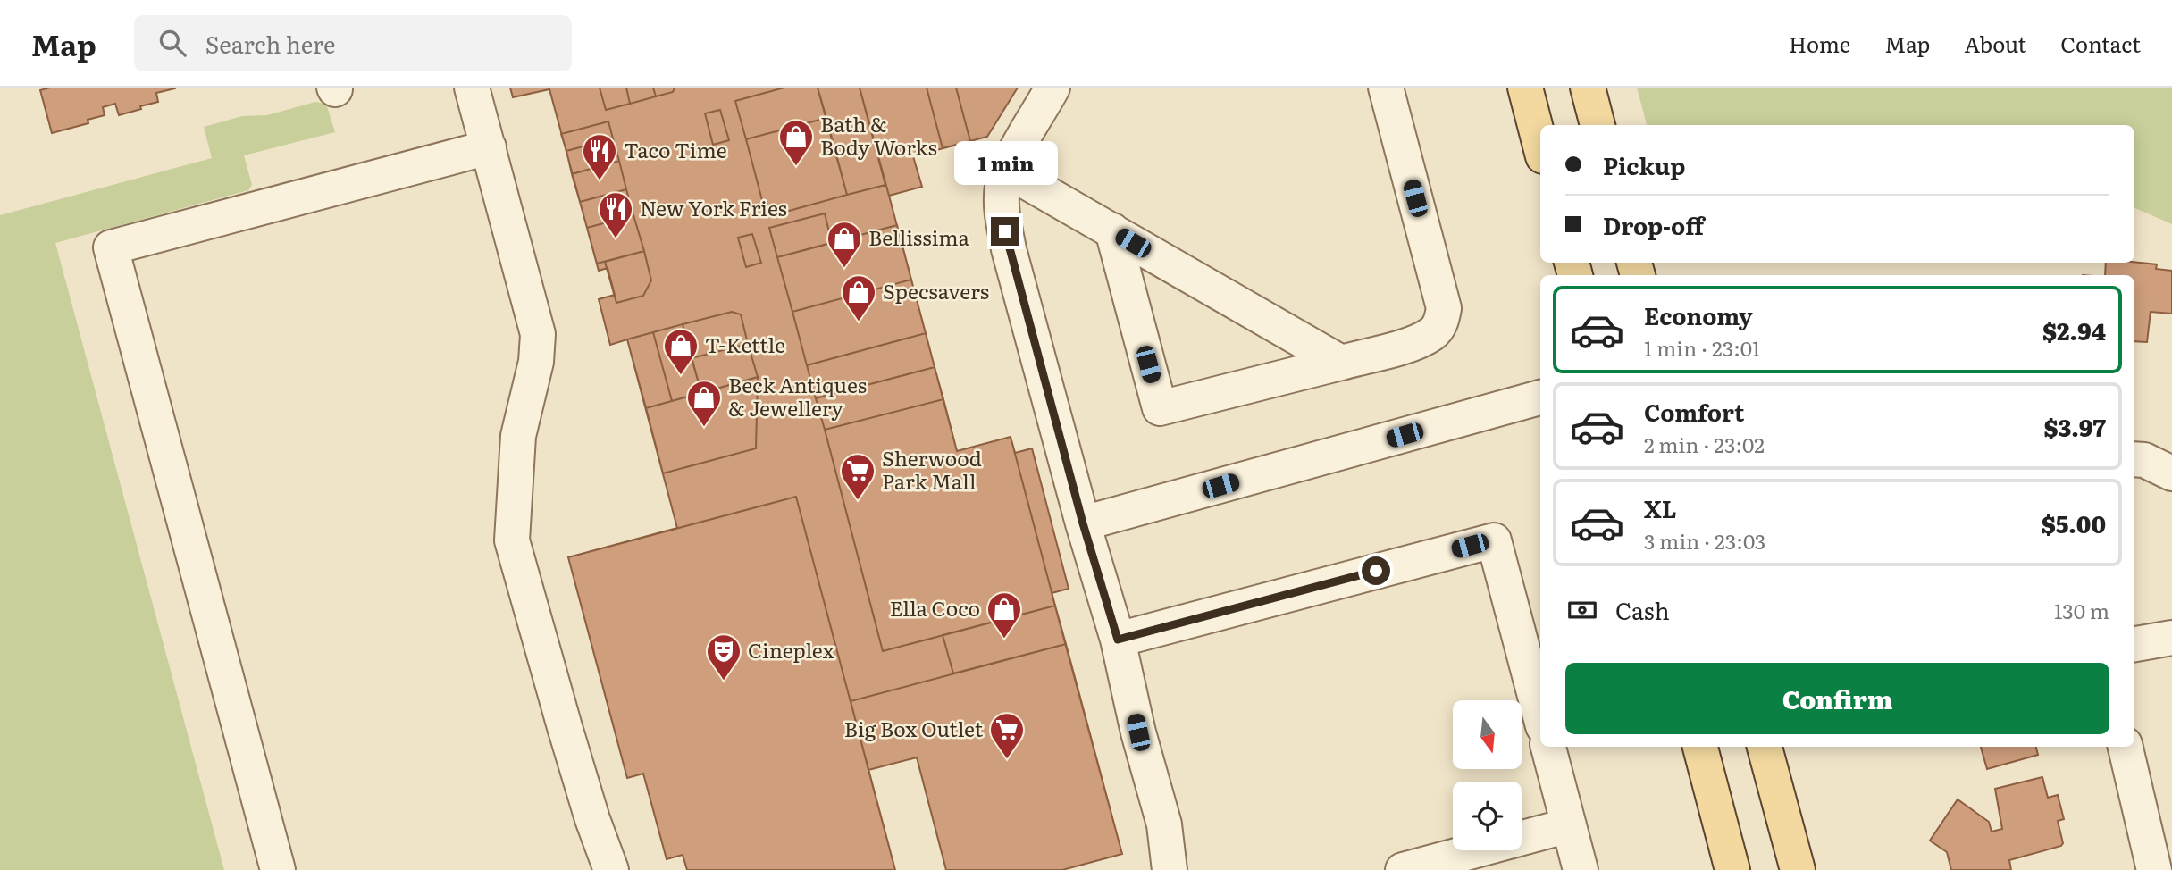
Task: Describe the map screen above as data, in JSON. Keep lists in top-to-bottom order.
{
  "places": {
    "shop": [
      "Bath & Body Works",
      "Bellissima",
      "Specsavers",
      "T-Kettle",
      "Beck Antiques & Jewellery",
      "Ella Coco"
    ],
    "restaurant": ["Taco Time", "New York Fries"],
    "supermarket": ["Sherwood Park Mall", "Big Box Outlet"],
    "theatre": ["Cineplex"]
  },
  "north": "bottom",
  "page": {
    "header": "Map",
    "search": "Search here",
    "nav": [
      "Home",
      "Map",
      "About",
      "Contact"
    ],
    "banner": ["Pickup", "Drop-off"],
    "bubble": "1 min",
    "list": [
      {
        "name": "Economy",
        "note": "1 min · 23:01",
        "value": "$2.94"
      },
      {
        "name": "Comfort",
        "note": "2 min · 23:02",
        "value": "$3.97"
      },
      {
        "name": "XL",
        "note": "3 min · 23:03",
        "value": "$5.00"
      }
    ],
    "pay": ["Cash", "130 m"],
    "buttons": "Confirm"
  }
}
